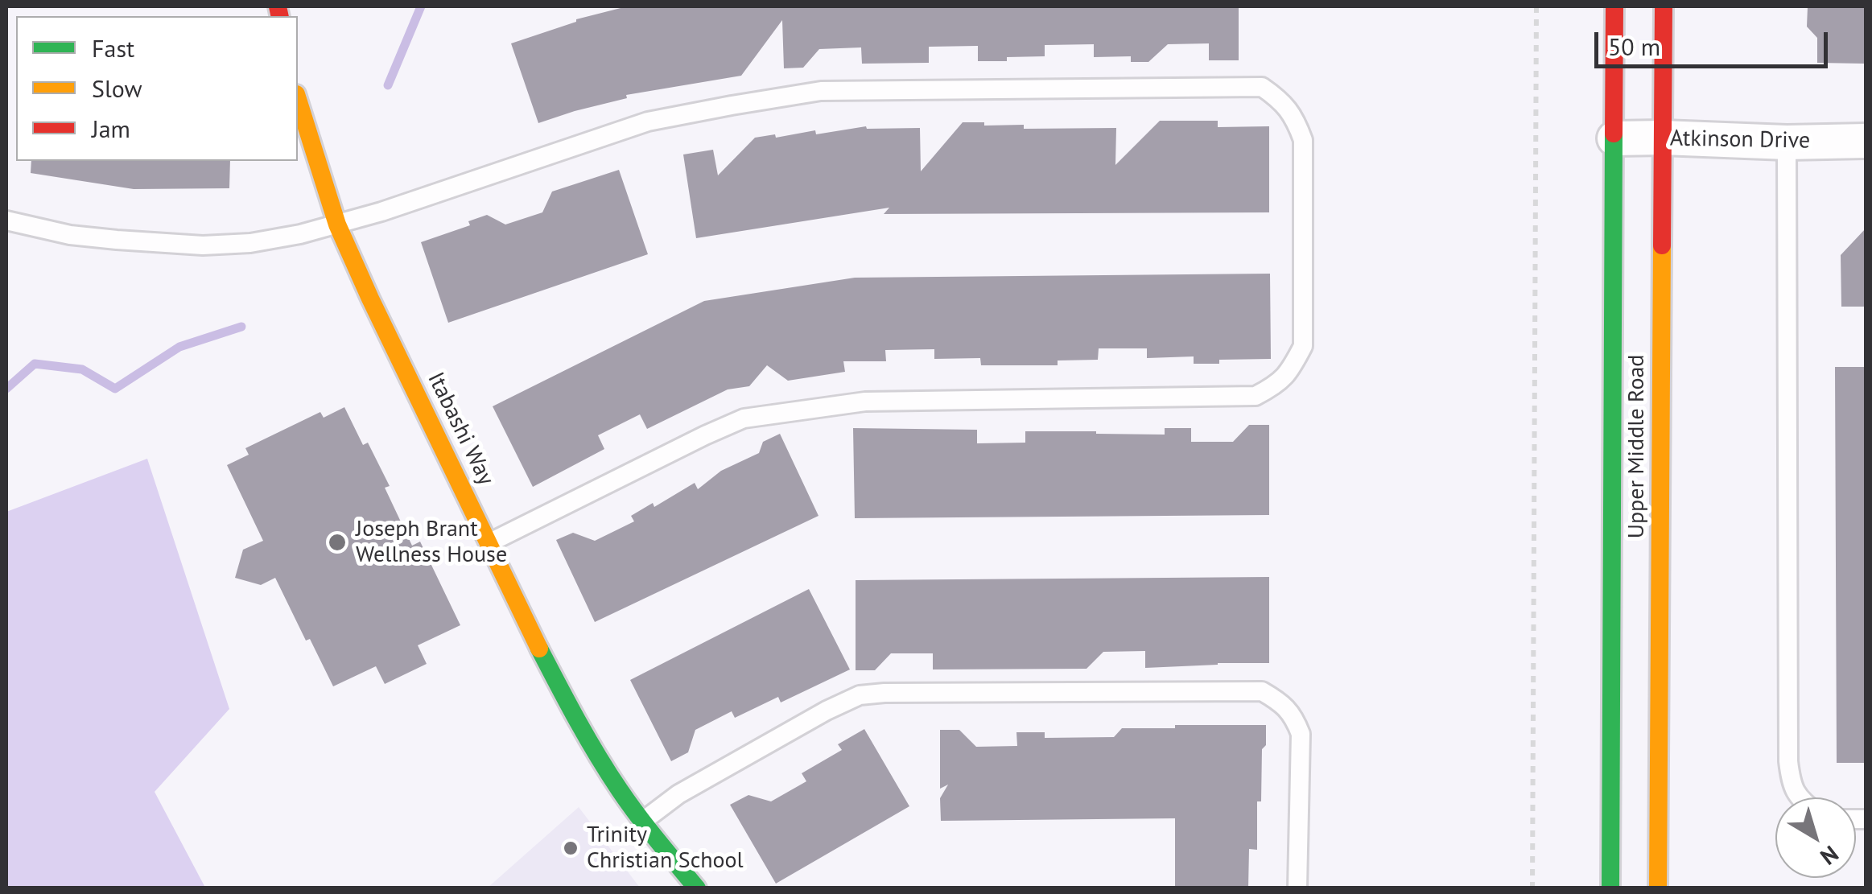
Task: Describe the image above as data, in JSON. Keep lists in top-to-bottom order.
{
  "streets": {
    "main road": ["Itabashi Way", "Upper Middle Road"],
    "street": ["Atkinson Drive"]
  },
  "crossings": [
    ["Atkinson Drive", "Upper Middle Road"]
  ],
  "places": ["Joseph Brant Wellness House", "Trinity Christian School"],
  "legend": ["Fast", "Slow", "Jam"],
  "scale_bar": "50 m",
  "north": "bottom right"
}
